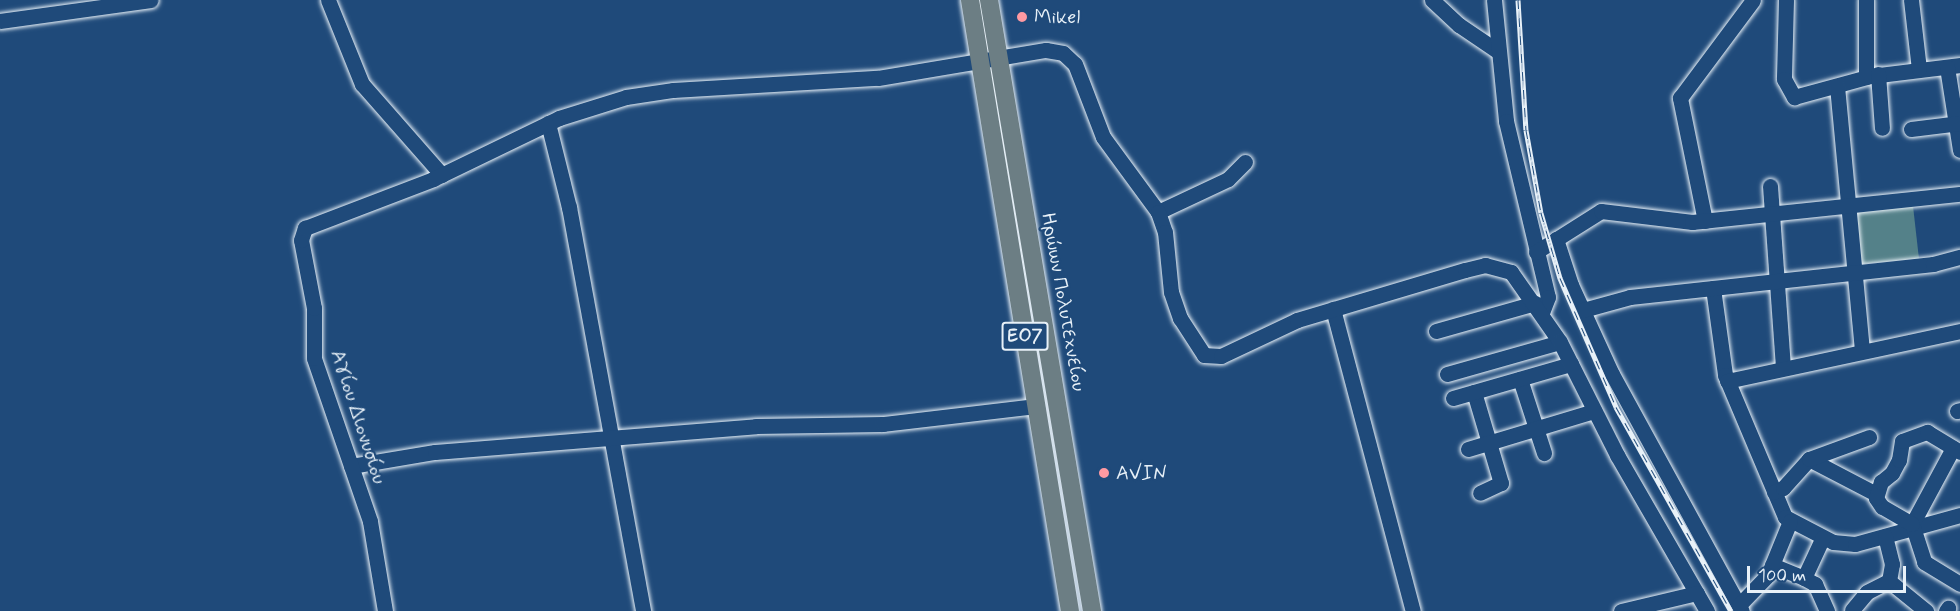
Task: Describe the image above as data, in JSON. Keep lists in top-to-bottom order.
{
  "streets": {
    "main road": ["Ηρώων Πολυτεχνείου", "ΕΟ7"],
    "street": ["Αγίου Διονυσίου"]
  },
  "places": ["Mikel", "AVIN"],
  "scale_bar": "100 m"
}
